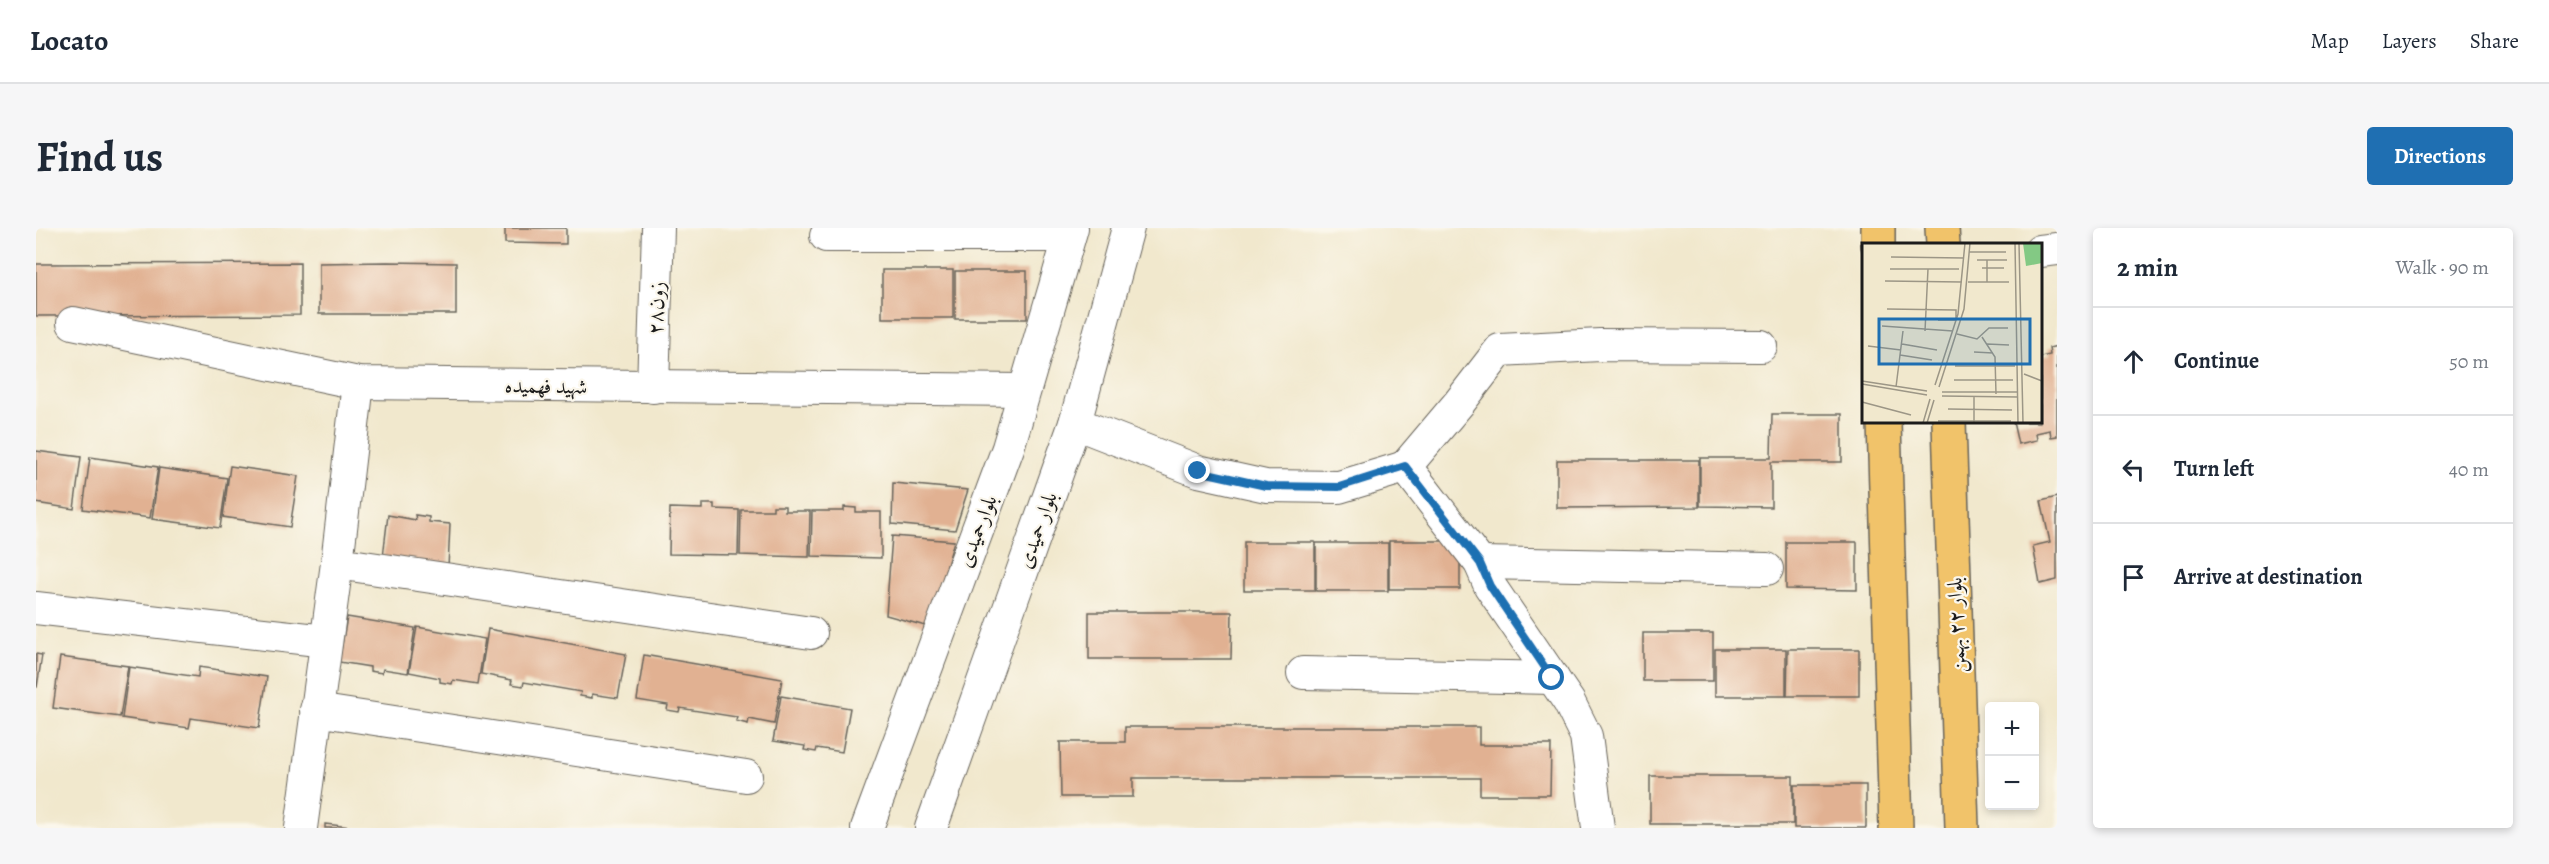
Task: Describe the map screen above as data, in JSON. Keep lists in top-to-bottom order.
{
  "streets": {
    "main road": ["بلوار ۲۲ بهمن"],
    "street": [
      "زون۲۸",
      "شهید فهمیده",
      "بلوار حمیدی",
      "بلوارحمیدی"
    ]
  },
  "crossings": [
    ["زون۲۸", "شهید فهمیده"],
    ["شهید فهمیده", "بلوارحمیدی"]
  ],
  "page": {
    "header": "Locato",
    "nav": ["Map", "Layers", "Share"],
    "buttons": "Directions",
    "title": "Find us",
    "heading": ["2 min", "Walk · 90 m"],
    "list": [
      ["Continue", "50 m"],
      ["Turn left", "40 m"],
      "Arrive at destination"
    ],
    "map_buttons": ["+", "−"]
  }
}
